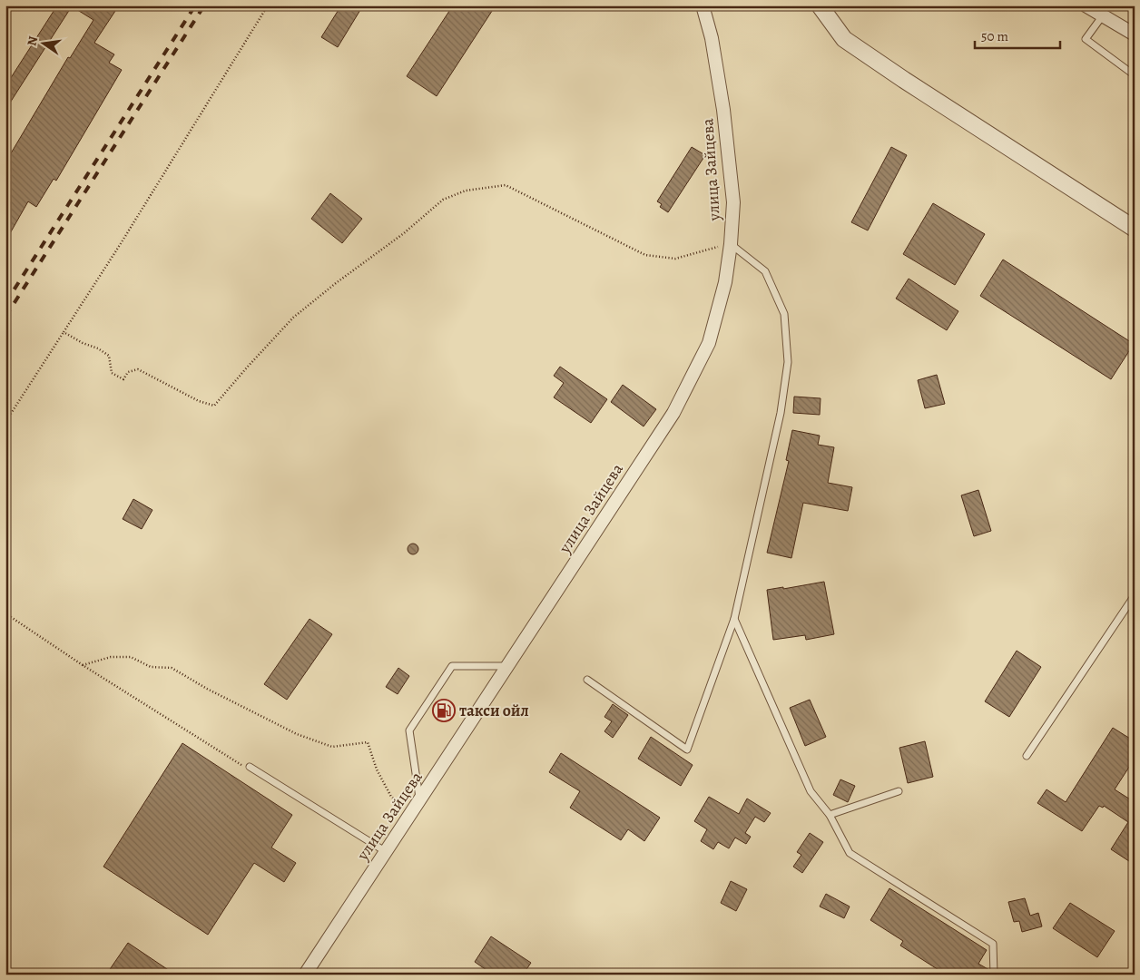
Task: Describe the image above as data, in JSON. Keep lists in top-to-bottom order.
{
  "streets": {
    "street": ["улица Зайцева"]
  },
  "places": {
    "fuel station": ["такси ойл"]
  },
  "scale_bar": "50 m",
  "north": "left"
}
